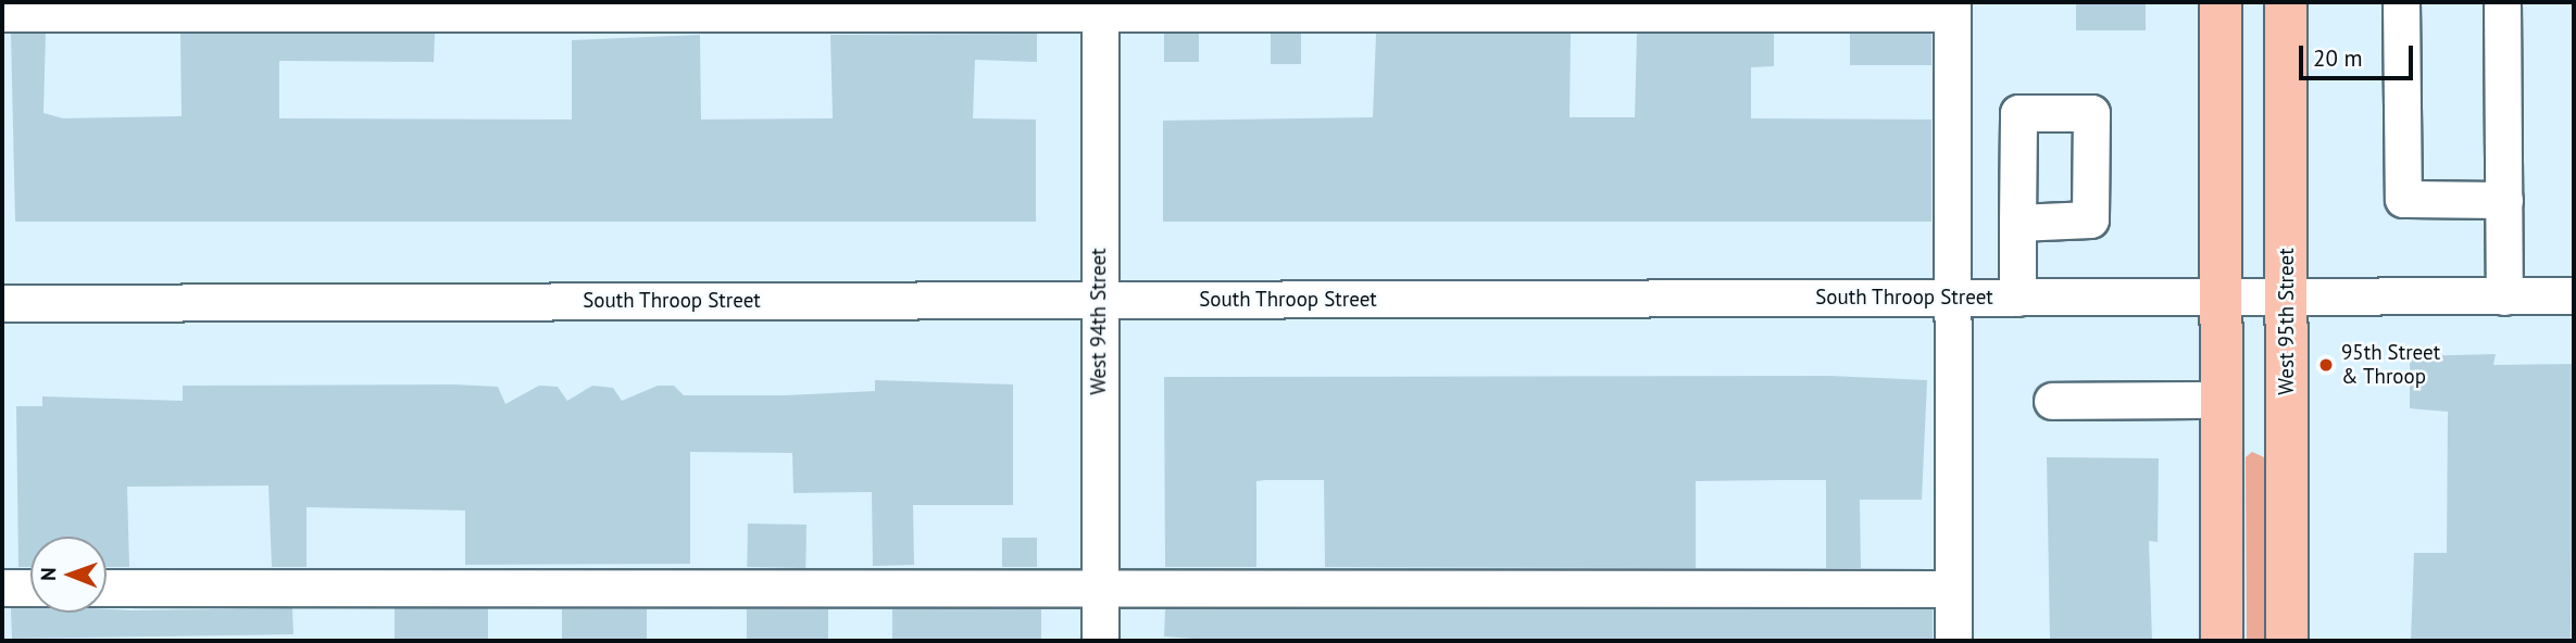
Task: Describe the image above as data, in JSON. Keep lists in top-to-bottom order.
{
  "streets": {
    "main road": ["West 95th Street"],
    "street": ["South Throop Street", "West 94th Street"]
  },
  "crossings": [
    ["South Throop Street", "West 94th Street"],
    ["South Throop Street", "West 95th Street"]
  ],
  "places": ["95th Street & Throop"],
  "scale_bar": "20 m",
  "north": "left"
}
